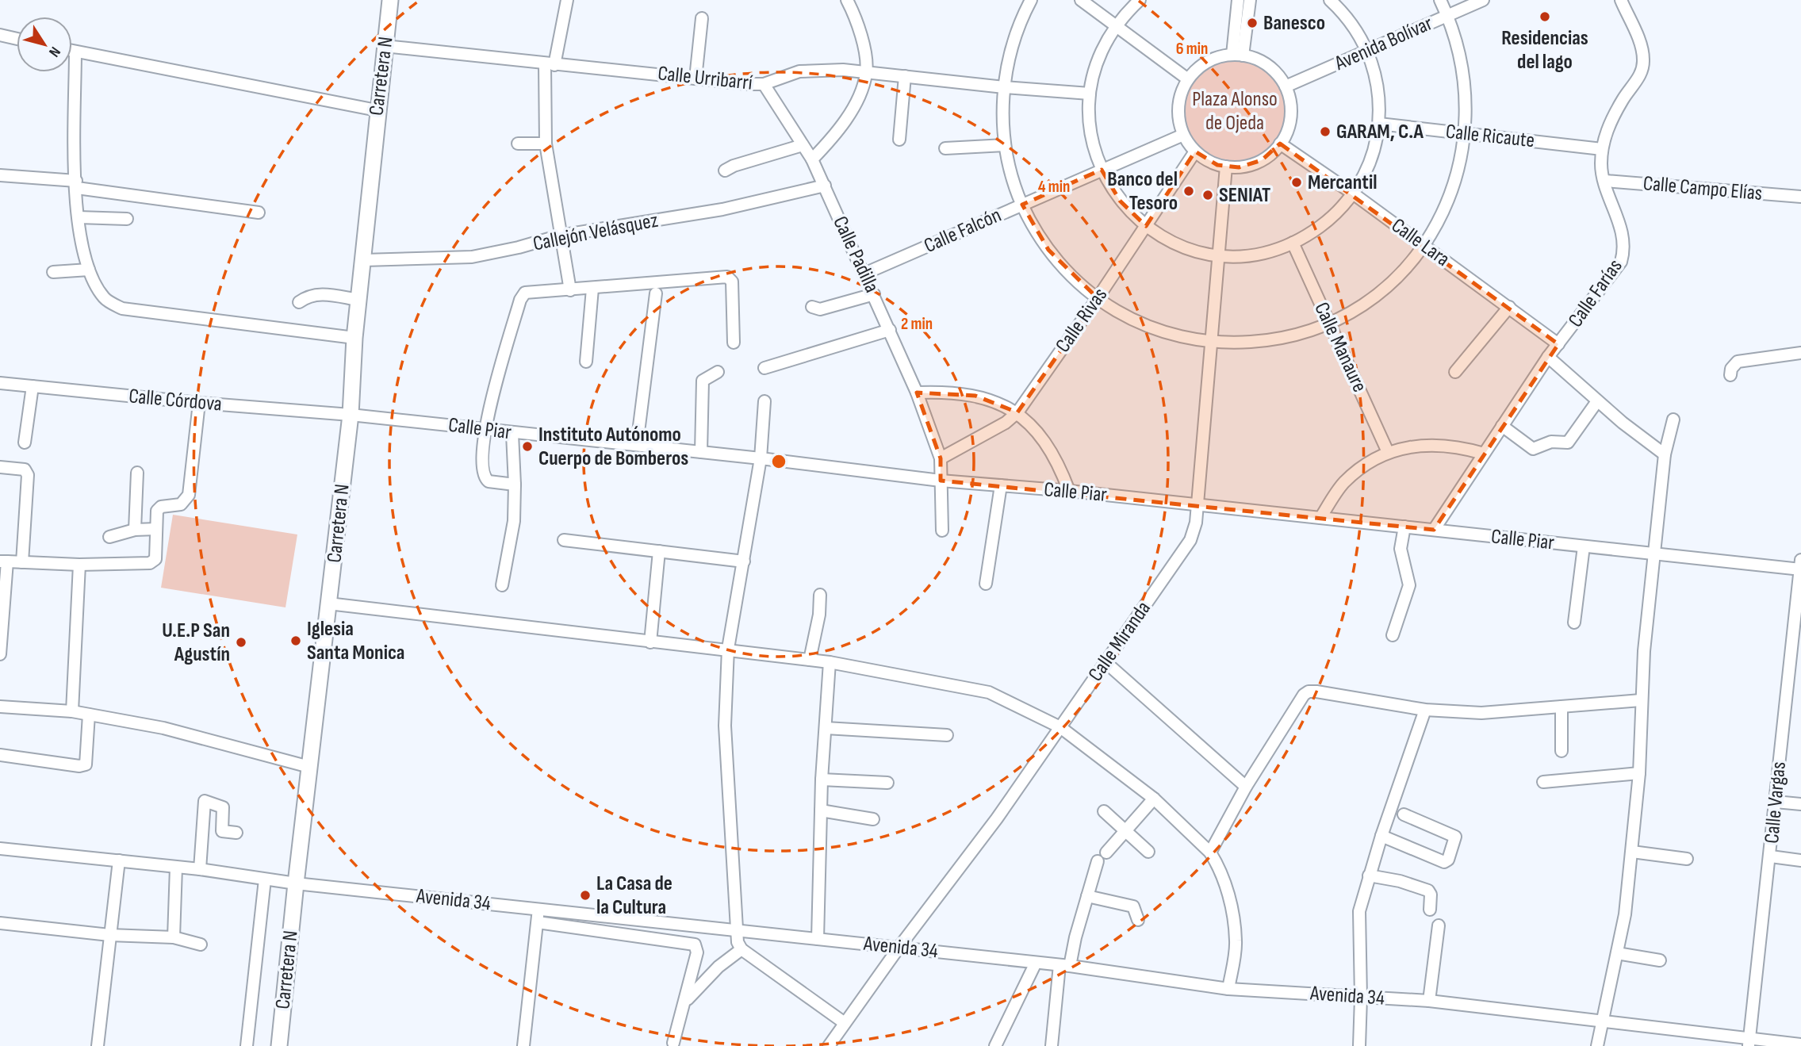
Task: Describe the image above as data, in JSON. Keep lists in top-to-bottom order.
{
  "streets": {
    "main road": ["Carretera N"],
    "street": [
      "Avenida Bolívar",
      "Calle Urribarrí",
      "Calle Ricaute",
      "Calle Campo Elías",
      "Calle Falcón",
      "Callejón Velásquez",
      "Calle Lara",
      "Calle Padilla",
      "Calle Farías",
      "Calle Rivas",
      "Calle Manaure",
      "Calle Córdova",
      "Calle Piar",
      "Calle Miranda",
      "Calle Vargas",
      "Avenida 34"
    ]
  },
  "crossings": [
    ["Avenida Bolívar", "Calle Falcón"],
    ["Avenida Bolívar", "Calle Lara"],
    ["Avenida Bolívar", "Calle Rivas"],
    ["Avenida Bolívar", "Calle Miranda"],
    ["Carretera N", "Calle Urribarrí"],
    ["Carretera N", "Callejón Velásquez"],
    ["Carretera N", "Calle Córdova"],
    ["Carretera N", "Calle Piar"],
    ["Carretera N", "Avenida 34"],
    ["Calle Urribarrí", "Calle Padilla"],
    ["Calle Ricaute", "Calle Farías"],
    ["Calle Campo Elías", "Calle Farías"],
    ["Calle Falcón", "Calle Lara"],
    ["Calle Falcón", "Calle Padilla"],
    ["Calle Falcón", "Calle Rivas"],
    ["Calle Falcón", "Calle Miranda"],
    ["Callejón Velásquez", "Calle Padilla"],
    ["Calle Lara", "Calle Farías"],
    ["Calle Lara", "Calle Rivas"],
    ["Calle Lara", "Calle Miranda"],
    ["Calle Padilla", "Calle Rivas"],
    ["Calle Padilla", "Calle Piar"],
    ["Calle Farías", "Calle Piar"],
    ["Calle Rivas", "Calle Miranda"],
    ["Calle Córdova", "Calle Piar"],
    ["Calle Piar", "Calle Miranda"],
    ["Calle Piar", "Calle Vargas"],
    ["Calle Miranda", "Avenida 34"],
    ["Calle Vargas", "Avenida 34"]
  ],
  "parks": ["Plaza Alonso de Ojeda"],
  "places": [
    "Residencias del lago",
    "Banesco",
    "GARAM, C.A",
    "Mercantil",
    "Banco del Tesoro",
    "SENIAT",
    "Instituto Autónomo Cuerpo de Bomberos",
    "Iglesia Santa Monica",
    "U.E.P San Agustín",
    "La Casa de la Cultura"
  ],
  "north": "bottom right",
  "rings": ["6 min", "4 min", "2 min"]
}
